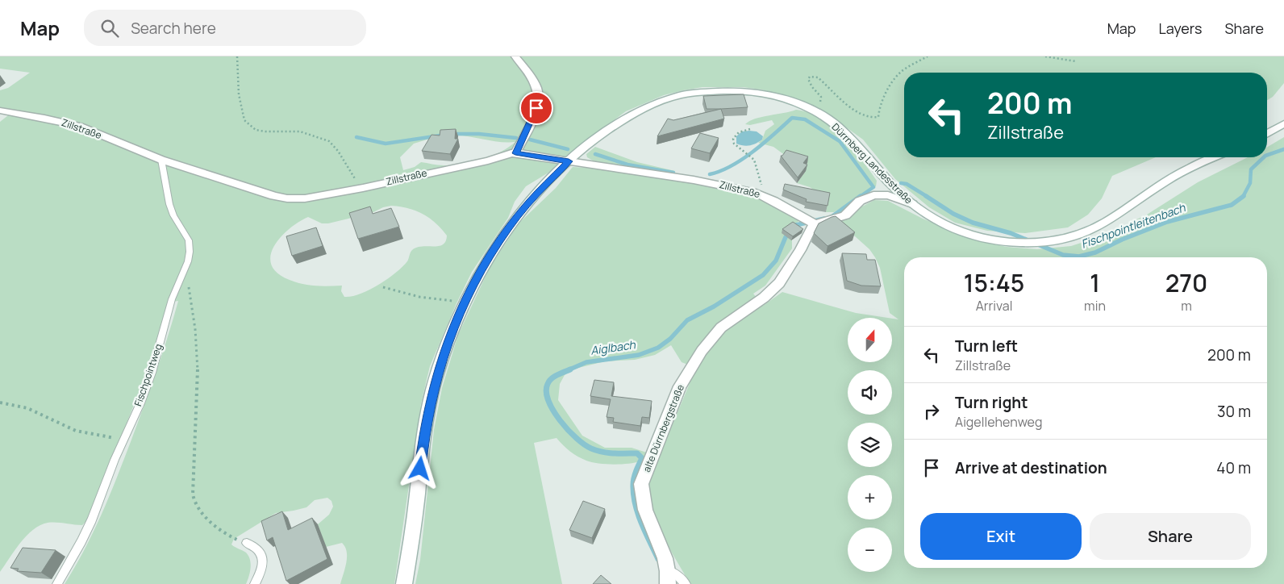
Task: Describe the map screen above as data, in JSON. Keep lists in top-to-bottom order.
{
  "streets": {
    "street": ["Zillstraße", "Dürrnberg Landesstraße", "alte Dürrnbergstraße"],
    "lane": ["Fischpointweg"]
  },
  "crossings": [
    ["Zillstraße", "Dürrnberg Landesstraße"],
    ["Zillstraße", "Fischpointweg"],
    ["Zillstraße", "alte Dürrnbergstraße"]
  ],
  "water": ["Fischpointleitenbach", "Aiglbach"],
  "north": "top",
  "page": {
    "header": "Map",
    "search": "Search here",
    "nav": ["Map", "Layers", "Share"],
    "turn": ["200 m", "Zillstraße"],
    "eta": [
      "15:45",
      "Arrival",
      "1",
      "min",
      "270",
      "m"
    ],
    "map_buttons": ["+", "−"],
    "list": [
      {
        "name": "Turn left",
        "note": "Zillstraße",
        "value": "200 m"
      },
      {
        "name": "Turn right",
        "note": "Aigellehenweg",
        "value": "30 m"
      },
      {
        "name": "Arrive at destination",
        "value": "40 m"
      }
    ],
    "buttons": ["Exit", "Share"]
  }
}
